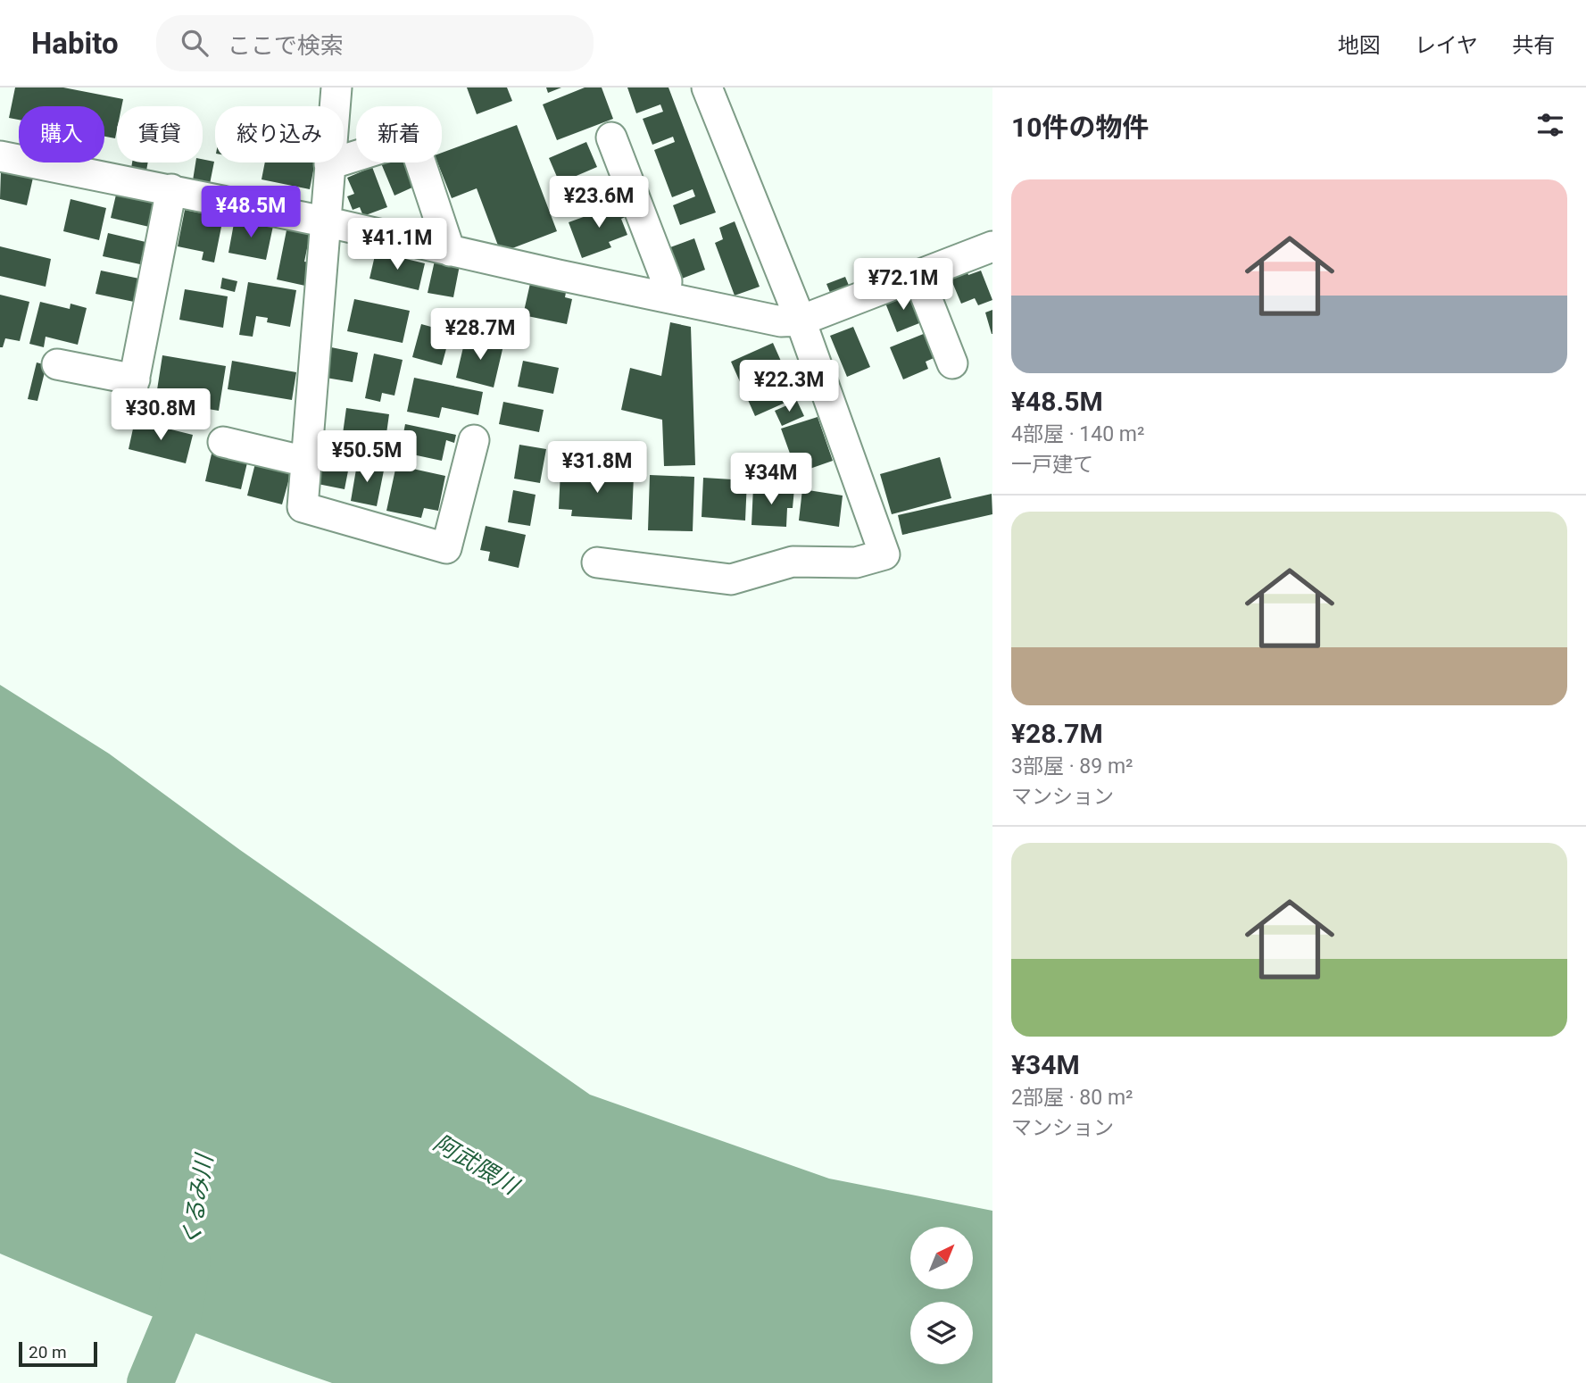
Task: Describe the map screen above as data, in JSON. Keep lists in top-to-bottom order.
{
  "water": ["阿武隈川", "くるみ川"],
  "scale_bar": "20 m",
  "north": "top right",
  "page": {
    "header": "Habito",
    "search": "ここで検索",
    "nav": ["地図", "レイヤ", "共有"],
    "heading": "10件の物件",
    "chip": [
      "購入",
      "賃貸",
      "絞り込み",
      "新着"
    ],
    "list": [
      {
        "name": "¥48.5M",
        "note": "4部屋 · 140 m² · 一戸建て"
      },
      {
        "name": "¥28.7M",
        "note": "3部屋 · 89 m² · マンション"
      },
      {
        "name": "¥34M",
        "note": "2部屋 · 80 m² · マンション"
      }
    ],
    "price": [
      "¥23.6M",
      "¥48.5M",
      "¥41.1M",
      "¥72.1M",
      "¥28.7M",
      "¥22.3M",
      "¥30.8M",
      "¥50.5M",
      "¥31.8M",
      "¥34M"
    ],
    "scale": "20 m"
  }
}
